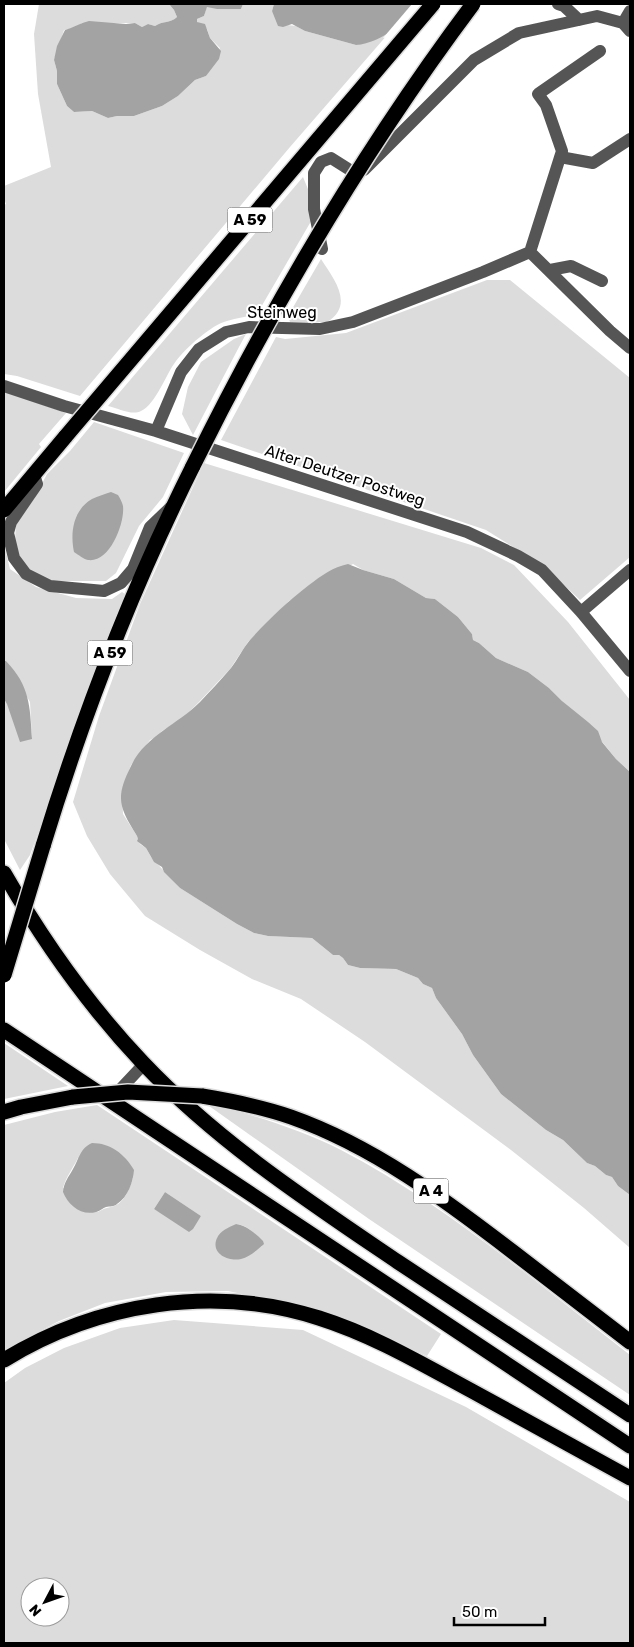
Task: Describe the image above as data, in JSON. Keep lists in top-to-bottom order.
{
  "streets": {
    "highway": ["A 59", "A 4"],
    "street": ["Steinweg", "Alter Deutzer Postweg"]
  },
  "crossings": [
    ["Steinweg", "Alter Deutzer Postweg"]
  ],
  "scale_bar": "50 m",
  "north": "bottom left"
}
